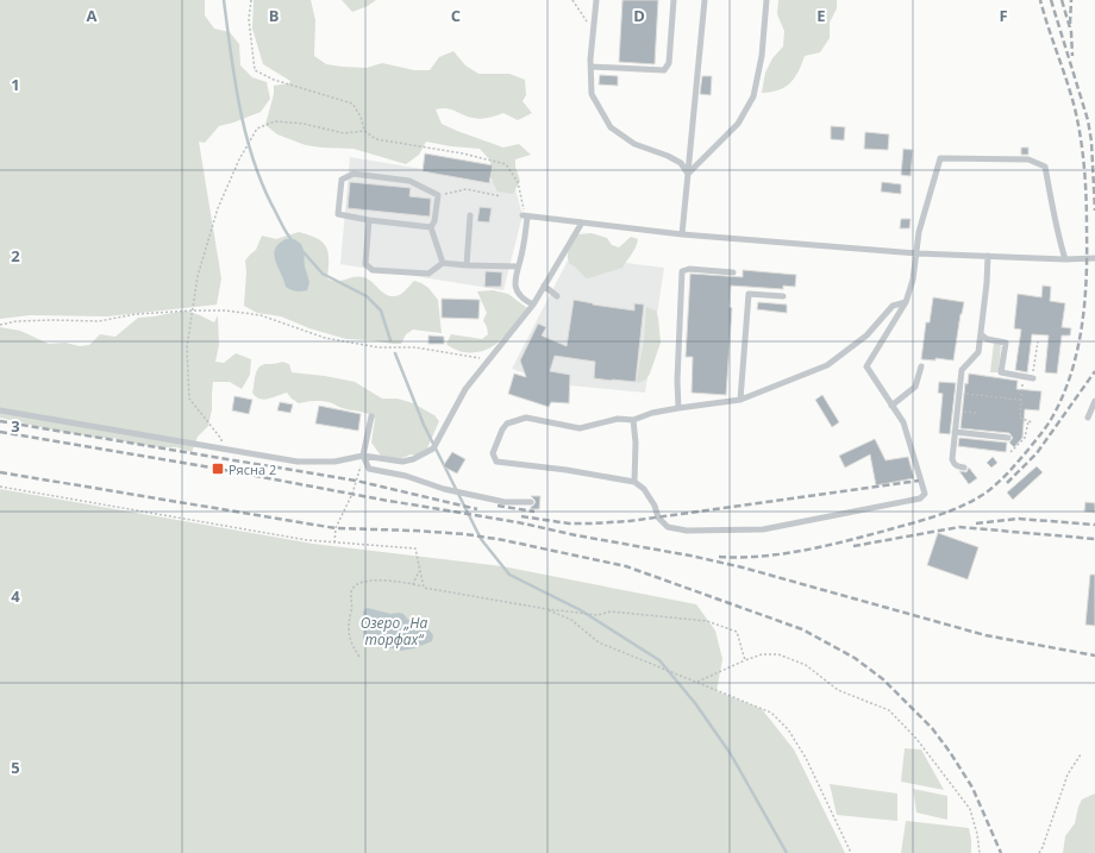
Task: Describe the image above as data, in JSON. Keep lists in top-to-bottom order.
{
  "water": ["Озеро „На торфах“"],
  "places": {
    "transit": ["Рясна 2"]
  },
  "grid": {
    "columns": [
      "A",
      "B",
      "C",
      "D",
      "E",
      "F"
    ],
    "rows": [
      "1",
      "2",
      "3",
      "4",
      "5"
    ]
  }
}
